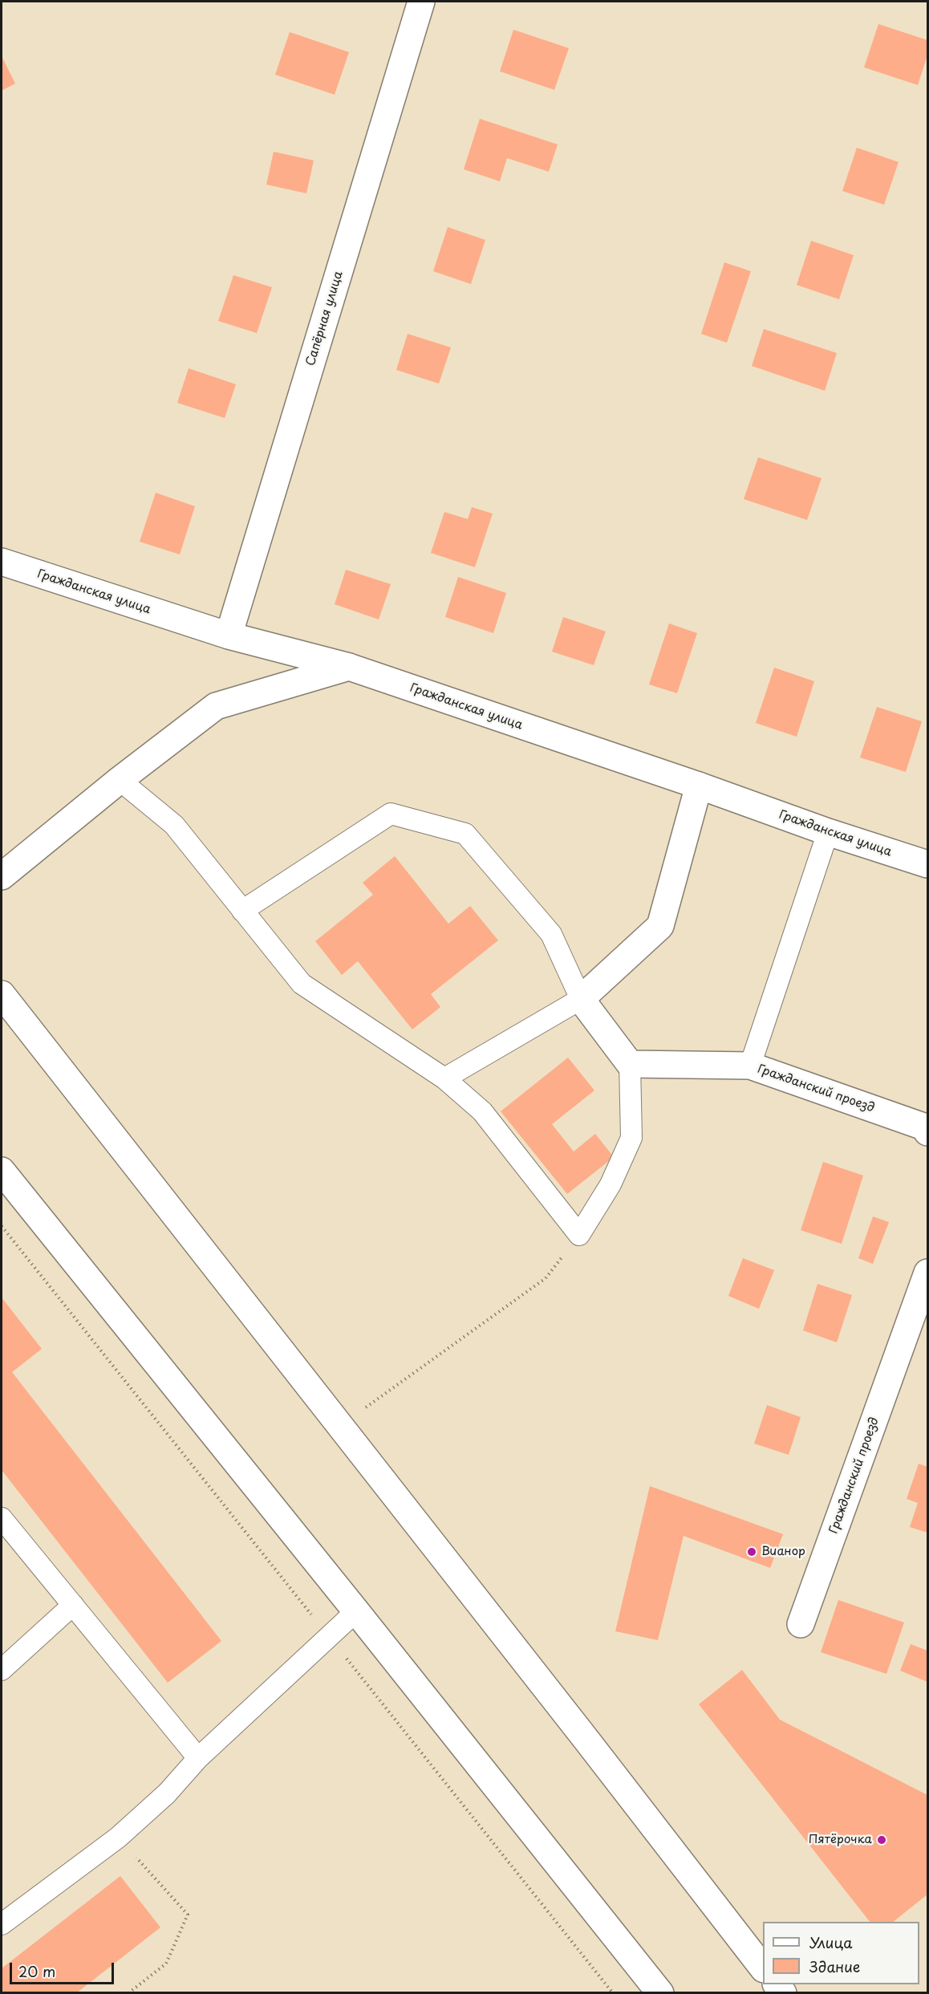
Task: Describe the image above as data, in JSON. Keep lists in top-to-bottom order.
{
  "streets": {
    "street": ["Сапёрная улица", "Гражданская улица", "Гражданский проезд"]
  },
  "crossings": [
    ["Сапёрная улица", "Гражданская улица"]
  ],
  "places": ["Вианор", "Пятёрочка"],
  "legend": ["Улица", "Здание"],
  "scale_bar": "20 m"
}
